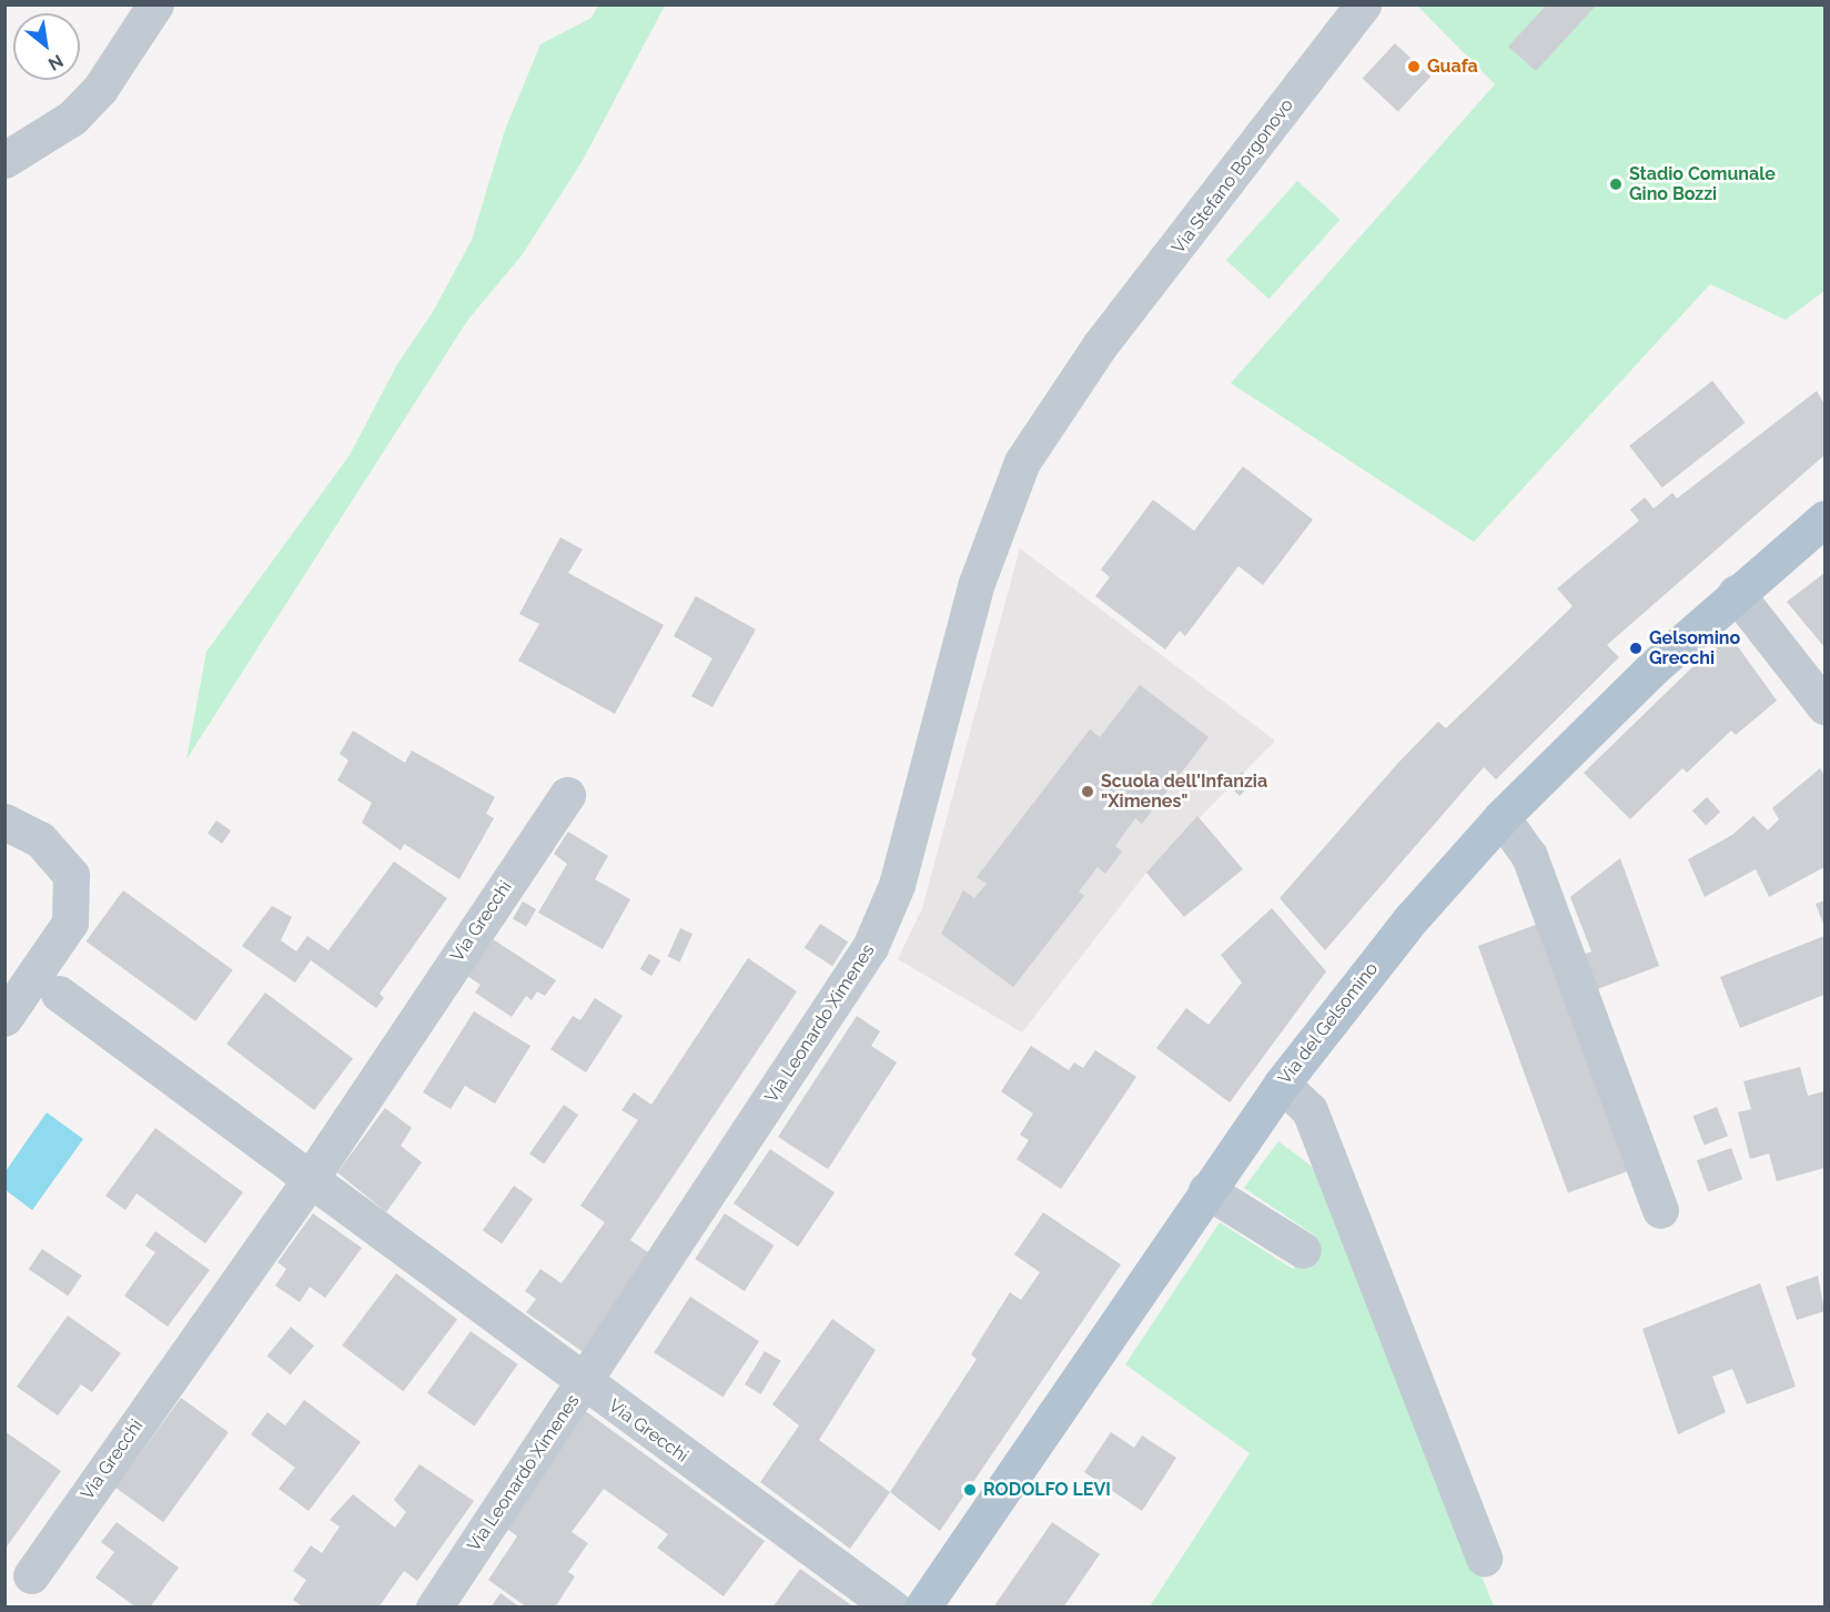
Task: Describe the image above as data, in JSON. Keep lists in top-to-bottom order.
{
  "streets": {
    "main road": ["Via del Gelsomino"],
    "street": ["Via Stefano Borgonovo", "Via Grecchi", "Via Leonardo Ximenes"]
  },
  "crossings": [
    ["Via Stefano Borgonovo", "Via Leonardo Ximenes"],
    ["Via Grecchi", "Via Leonardo Ximenes"]
  ],
  "places": [
    "Guafa",
    "Stadio Comunale Gino Bozzi",
    "Gelsomino Grecchi",
    "Scuola dell'Infanzia \"Ximenes\"",
    "RODOLFO LEVI"
  ],
  "north": "bottom right"
}
